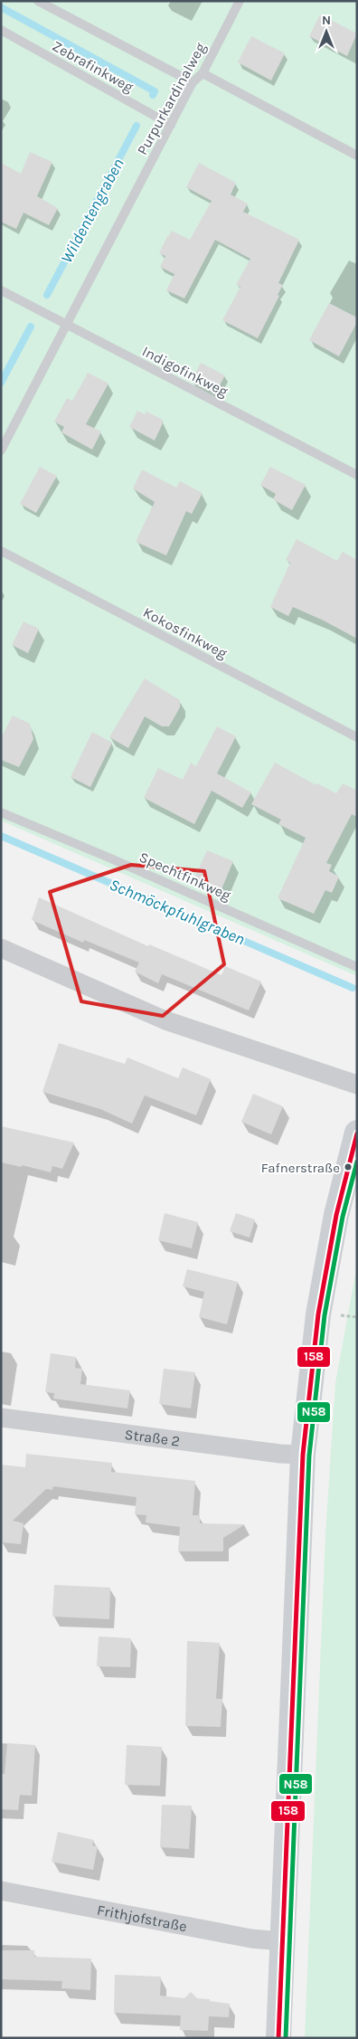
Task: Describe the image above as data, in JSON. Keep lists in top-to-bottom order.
{
  "streets": {
    "street": ["Straße 2", "Frithjofstraße"],
    "lane": [
      "Zebrafinkweg",
      "Purpurkardinalweg",
      "Indigofinkweg",
      "Kokosfinkweg",
      "Spechtfinkweg"
    ]
  },
  "crossings": [
    ["Zebrafinkweg", "Purpurkardinalweg"],
    ["Purpurkardinalweg", "Indigofinkweg"]
  ],
  "water": ["Wildentengraben", "Schmöckpfuhlgraben"],
  "places": ["Fafnerstraße"],
  "lines": ["transit line 158", "transit line N58"],
  "north": "top"
}
